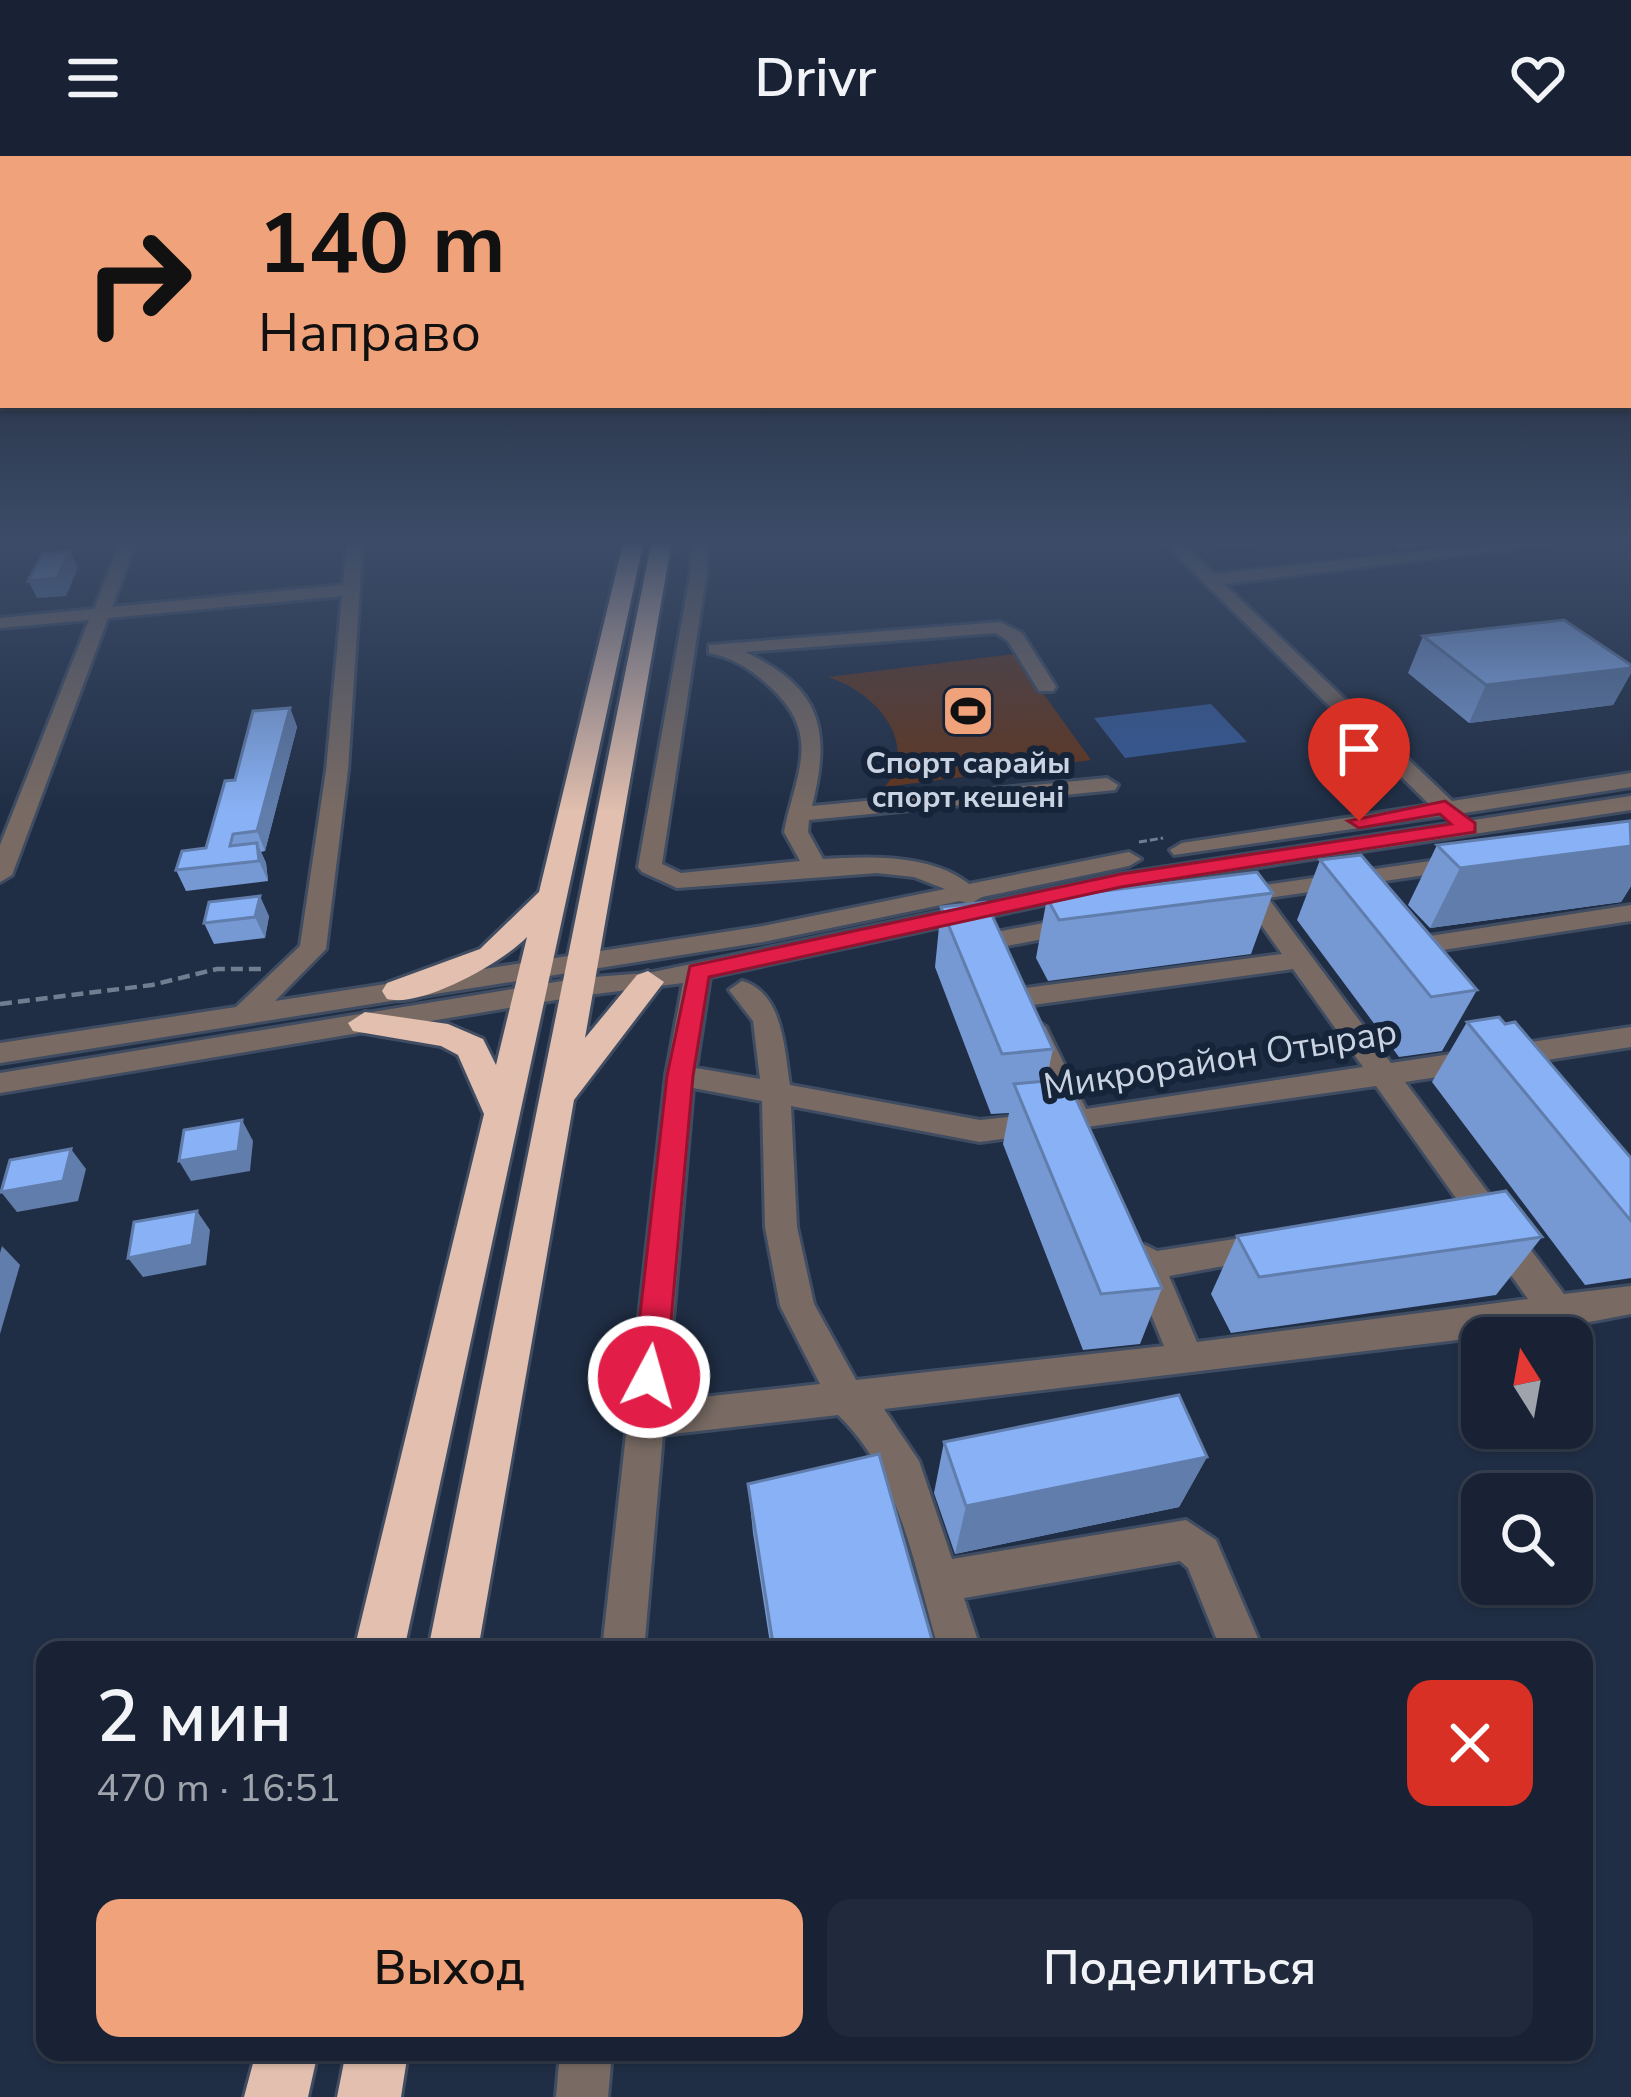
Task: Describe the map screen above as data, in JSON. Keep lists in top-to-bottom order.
{
  "streets": {
    "street": ["Микрорайон Отырар"]
  },
  "places": {
    "sports": ["Спорт сарайы спорт кешені"]
  },
  "north": "top",
  "page": {
    "header": "Drivr",
    "turn": ["140 m", "Направо"],
    "heading": ["2 мин", "470 m · 16:51"],
    "buttons": ["Выход", "Поделиться"]
  }
}
